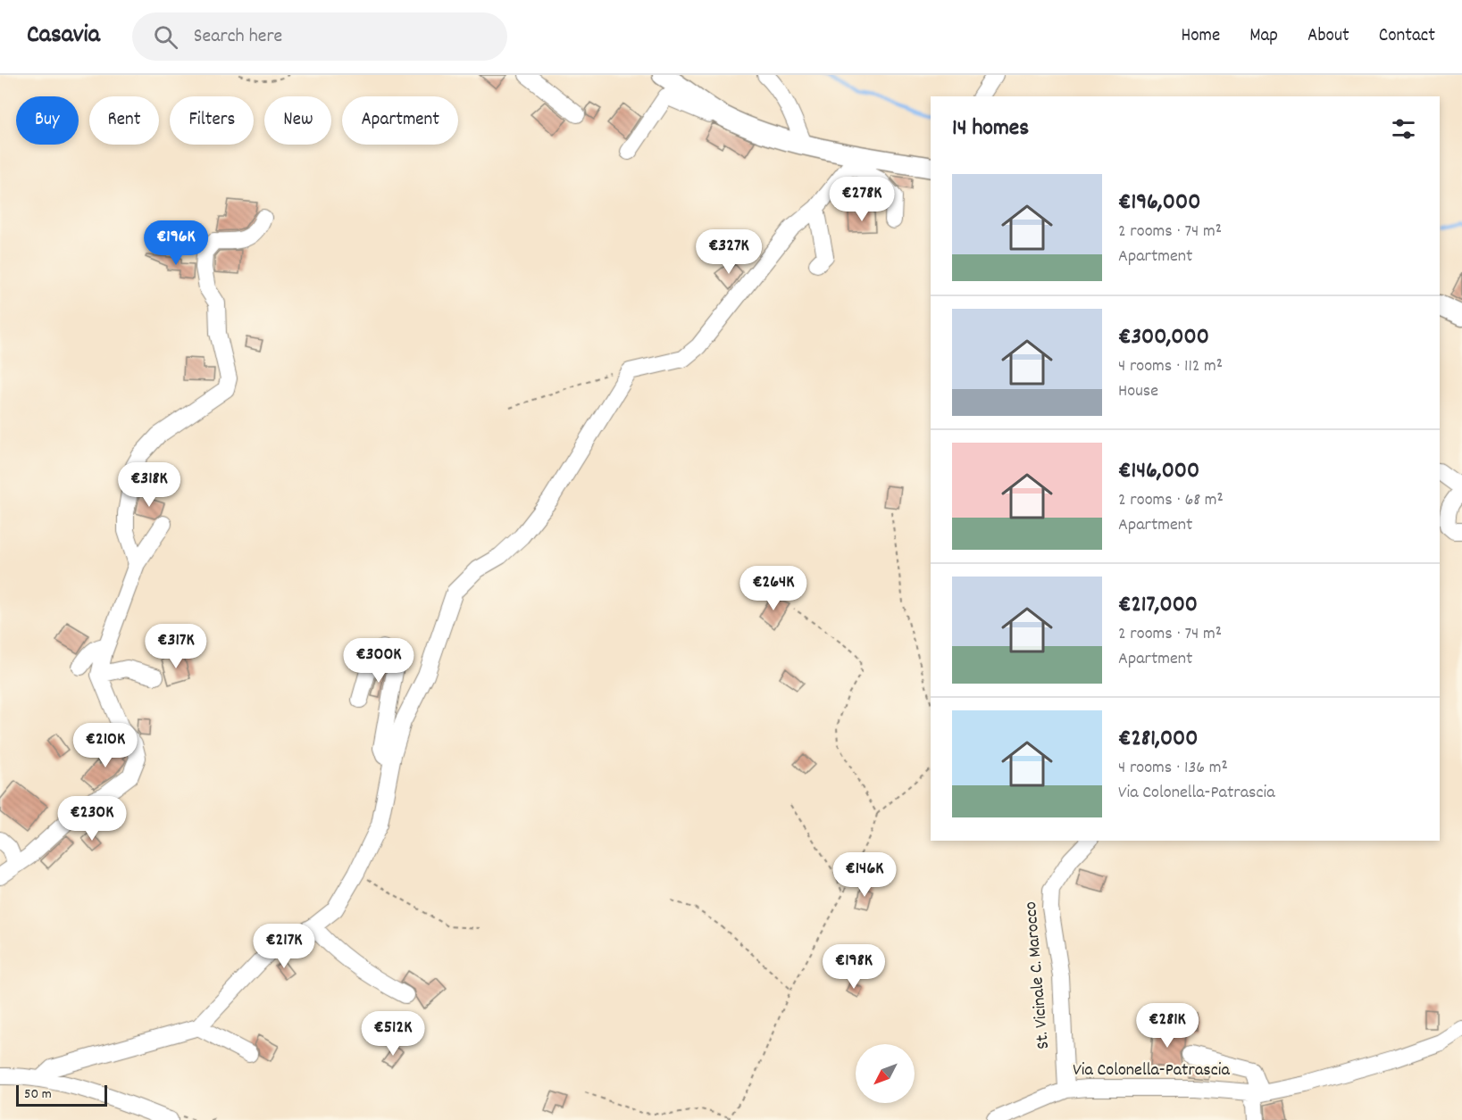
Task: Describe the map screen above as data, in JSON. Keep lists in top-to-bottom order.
{
  "streets": {
    "street": ["St. Vicinale C. Marocco", "Via Colonella-Patrascia"]
  },
  "crossings": [
    ["St. Vicinale C. Marocco", "Via Colonella-Patrascia"]
  ],
  "scale_bar": "50 m",
  "north": "bottom left",
  "page": {
    "header": "Casavia",
    "search": "Search here",
    "nav": [
      "Home",
      "Map",
      "About",
      "Contact"
    ],
    "chip": [
      "Buy",
      "Rent",
      "Filters",
      "New",
      "Apartment"
    ],
    "heading": "14 homes",
    "list": [
      {
        "name": "€196,000",
        "note": "2 rooms · 74 m² · Apartment"
      },
      {
        "name": "€300,000",
        "note": "4 rooms · 112 m² · House"
      },
      {
        "name": "€146,000",
        "note": "2 rooms · 68 m² · Apartment"
      },
      {
        "name": "€217,000",
        "note": "2 rooms · 74 m² · Apartment"
      },
      {
        "name": "€281,000",
        "note": "4 rooms · 136 m² · Via Colonella-Patrascia"
      }
    ],
    "price": [
      "€278K",
      "€196K",
      "€327K",
      "€318K",
      "€264K",
      "€317K",
      "€300K",
      "€210K",
      "€230K",
      "€146K",
      "€217K",
      "€198K",
      "€281K",
      "€512K"
    ],
    "scale": "50 m"
  }
}
